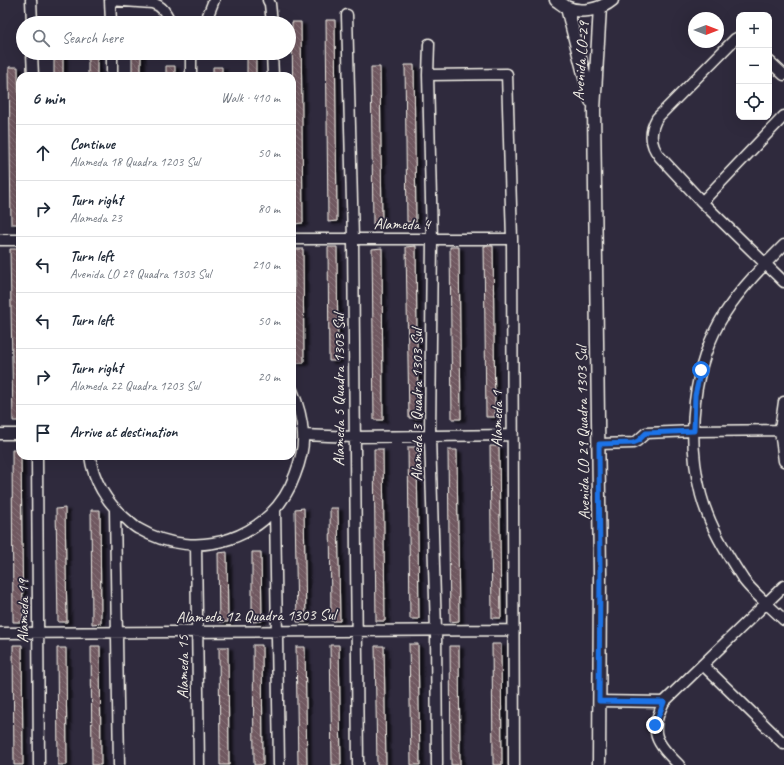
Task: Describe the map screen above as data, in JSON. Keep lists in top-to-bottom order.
{
  "streets": {
    "street": [
      "Avenida LO-29",
      "Alameda 4",
      "Alameda 5 Quadra 1303 Sul",
      "Alameda 3 Quadra 1303 Sul",
      "Alameda 1",
      "Avenida LO 29 Quadra 1303 Sul",
      "Alameda 19",
      "Alameda 12 Quadra 1303 Sul",
      "Alameda 15"
    ]
  },
  "crossings": [
    ["Avenida LO-29", "Avenida LO 29 Quadra 1303 Sul"],
    ["Alameda 4", "Alameda 5 Quadra 1303 Sul"],
    ["Alameda 4", "Alameda 3 Quadra 1303 Sul"],
    ["Alameda 4", "Alameda 1"],
    ["Alameda 5 Quadra 1303 Sul", "Alameda 12 Quadra 1303 Sul"],
    ["Alameda 3 Quadra 1303 Sul", "Alameda 1"],
    ["Alameda 3 Quadra 1303 Sul", "Alameda 12 Quadra 1303 Sul"],
    ["Alameda 1", "Alameda 12 Quadra 1303 Sul"],
    ["Alameda 19", "Alameda 12 Quadra 1303 Sul"],
    ["Alameda 12 Quadra 1303 Sul", "Alameda 15"]
  ],
  "north": "right",
  "page": {
    "map_buttons": ["+", "−"],
    "search": "Search here",
    "heading": ["6 min", "Walk · 410 m"],
    "list": [
      ["Continue", "Alameda 18 Quadra 1203 Sul", "50 m"],
      ["Turn right", "Alameda 23", "80 m"],
      ["Turn left", "Avenida LO 29 Quadra 1303 Sul", "210 m"],
      ["Turn left", "50 m"],
      ["Turn right", "Alameda 22 Quadra 1203 Sul", "20 m"],
      "Arrive at destination"
    ]
  }
}
